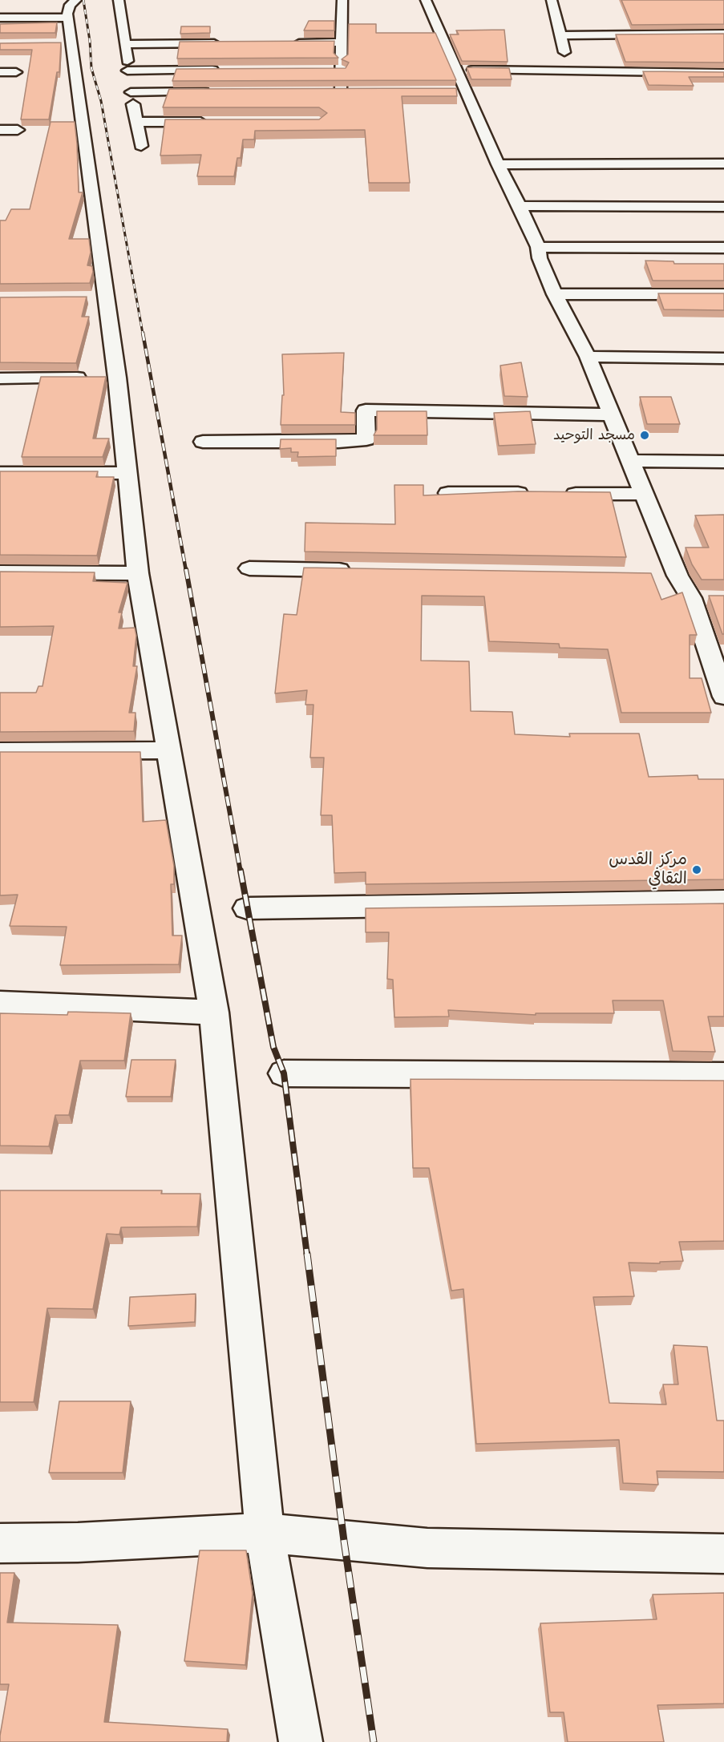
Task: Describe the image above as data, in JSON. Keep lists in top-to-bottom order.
{
  "places": ["مسجد التوحيد", "مركز القدس الثقافي"]
}
